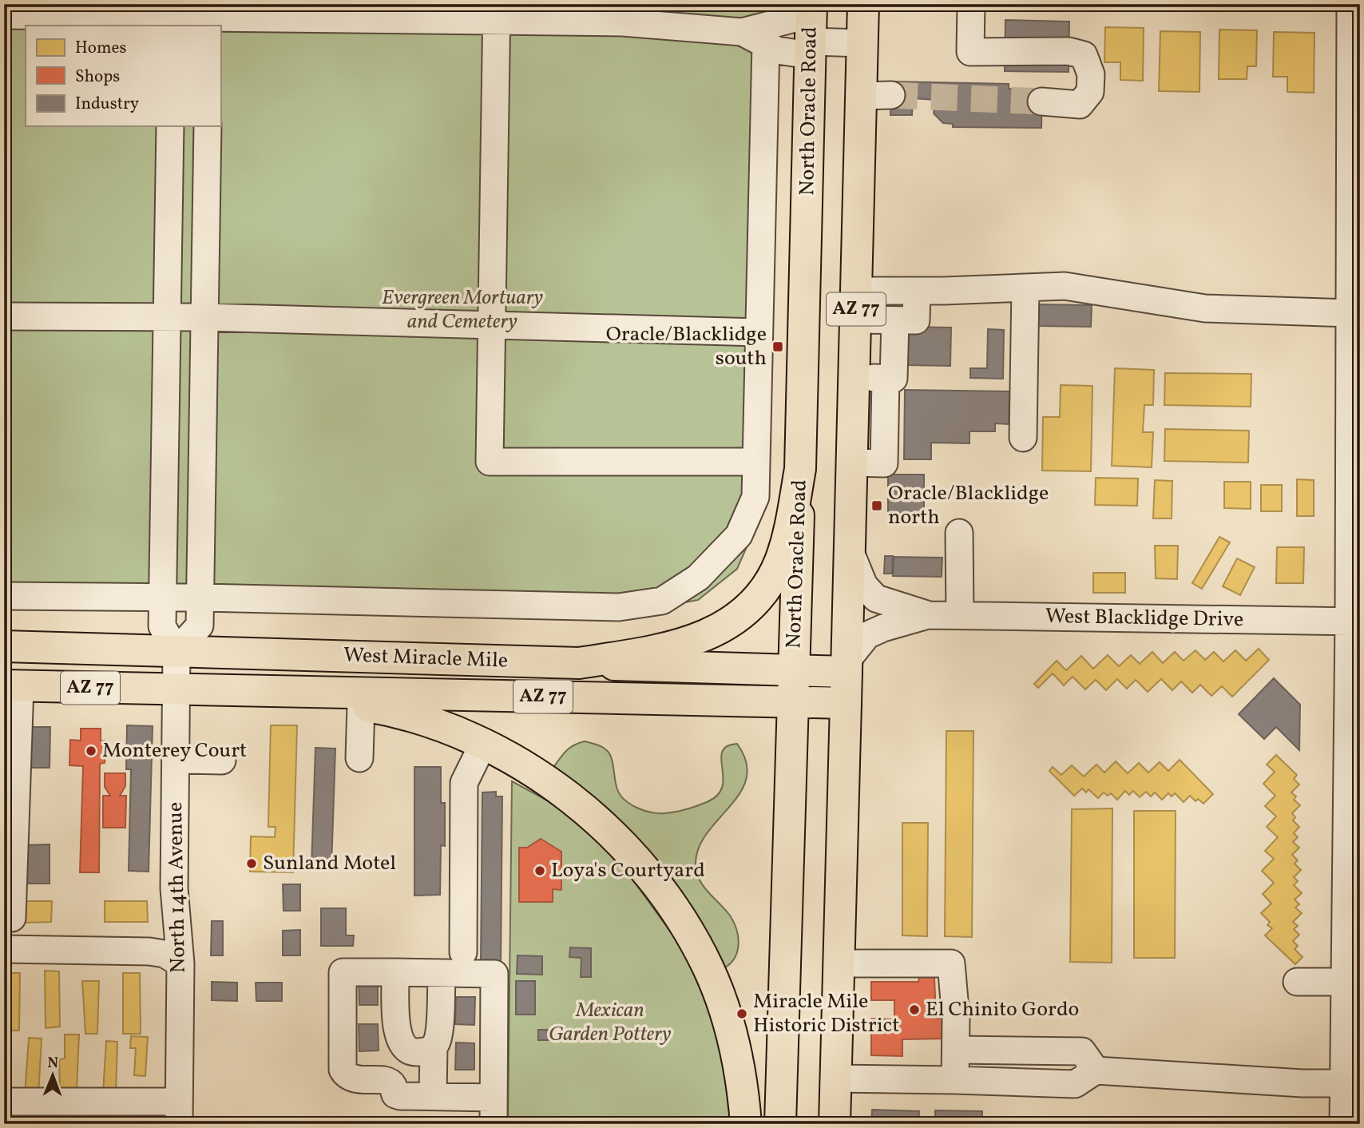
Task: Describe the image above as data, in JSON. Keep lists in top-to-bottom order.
{
  "streets": {
    "main road": ["North Oracle Road", "AZ 77", "West Miracle Mile"],
    "street": ["West Blacklidge Drive", "North 14th Avenue"]
  },
  "crossings": [
    ["North Oracle Road", "AZ 77"],
    ["North Oracle Road", "West Miracle Mile"],
    ["AZ 77", "West Miracle Mile"],
    ["West Miracle Mile", "North 14th Avenue"]
  ],
  "parks": ["Evergreen Mortuary and Cemetery", "Mexican Garden Pottery"],
  "places": {
    "transit": ["Oracle/Blacklidge south", "Oracle/Blacklidge north"],
    "other": [
      "Monterey Court",
      "Sunland Motel",
      "Loya's Courtyard",
      "El Chinito Gordo",
      "Miracle Mile Historic District"
    ]
  },
  "legend": ["Homes", "Shops", "Industry"],
  "north": "top"
}
